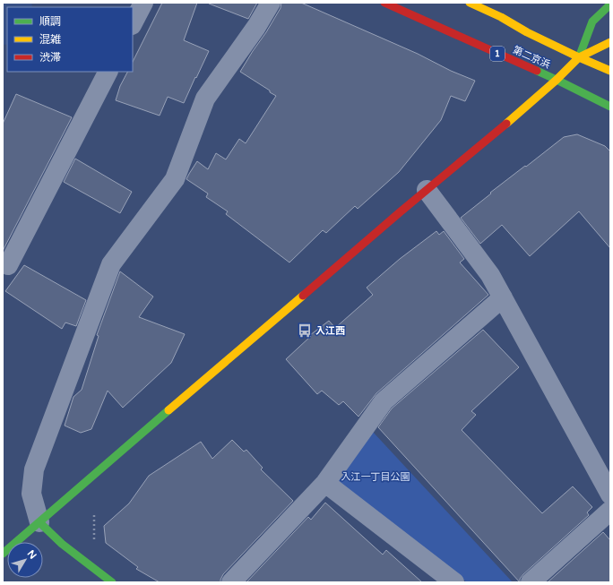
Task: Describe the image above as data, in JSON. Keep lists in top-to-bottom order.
{
  "streets": {
    "main road": ["1", "第二京浜"]
  },
  "parks": ["入江一丁目公園"],
  "places": {
    "bus stop": ["入江西"]
  },
  "legend": ["順調", "混雑", "渋滞"],
  "north": "top right"
}
